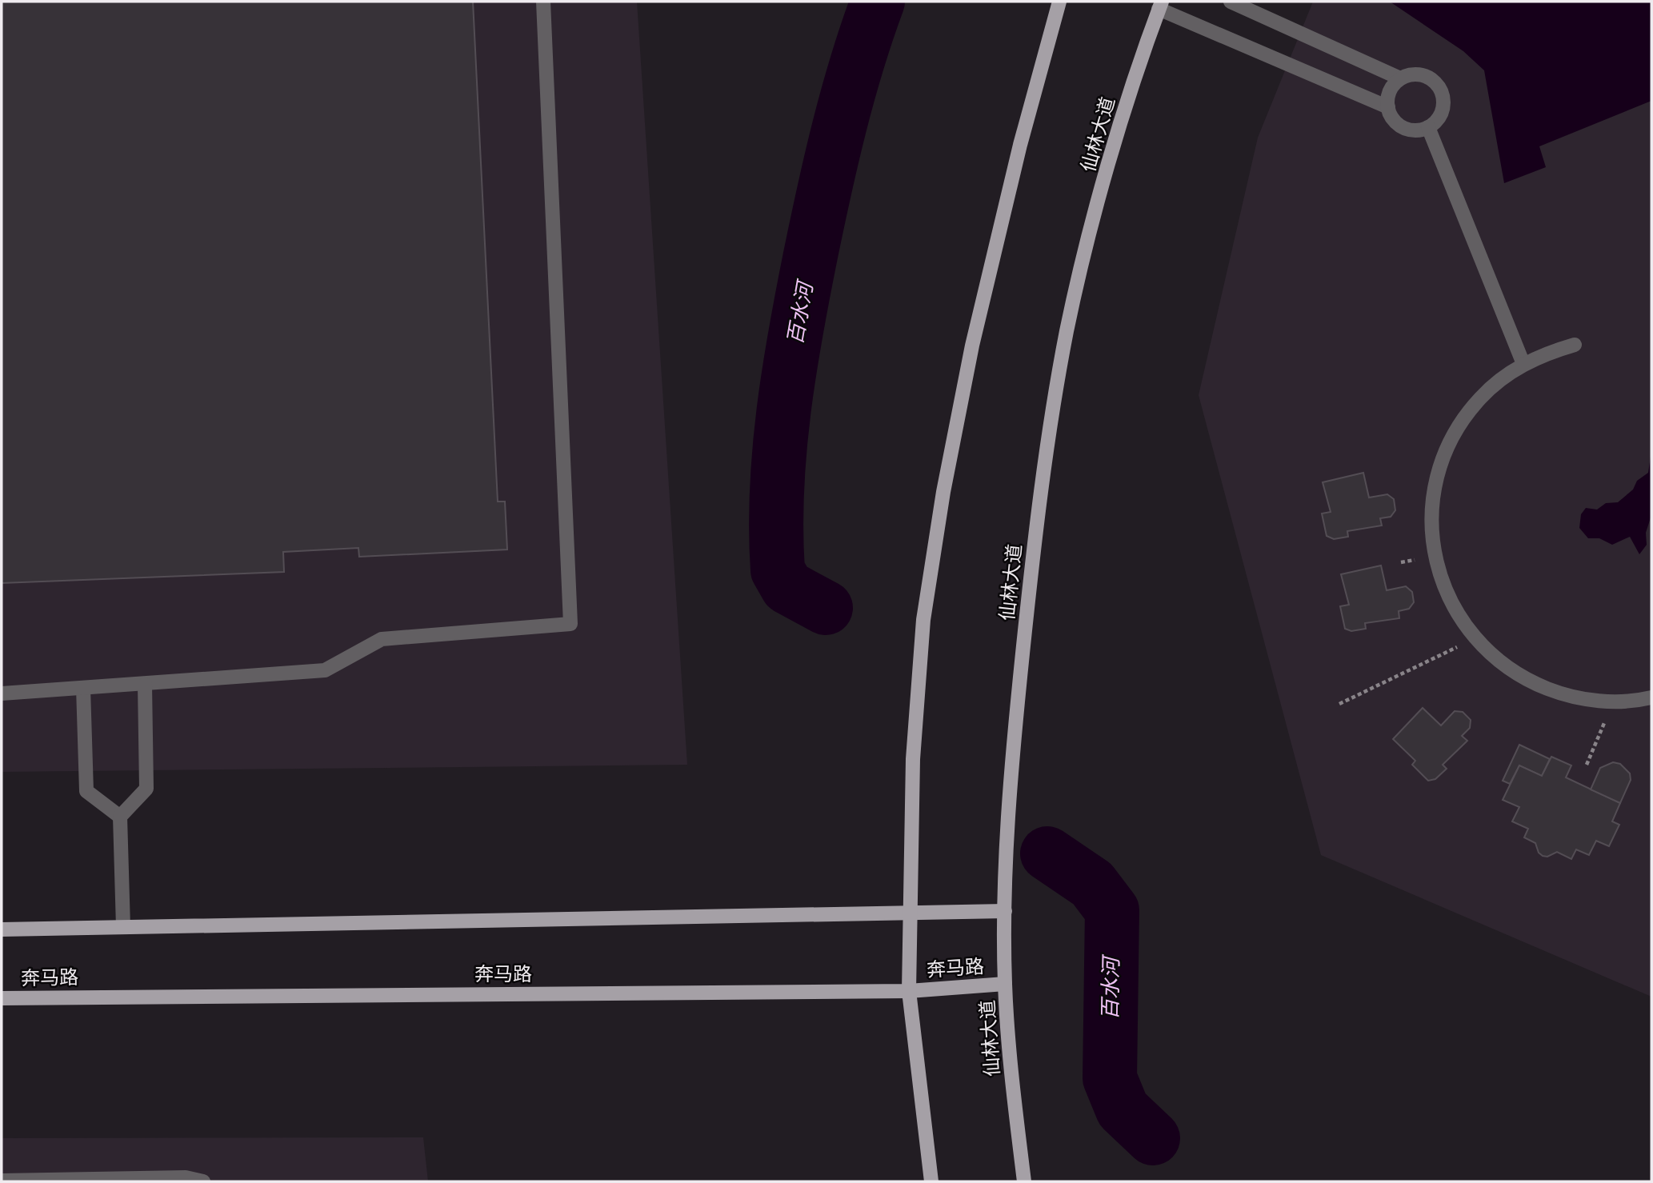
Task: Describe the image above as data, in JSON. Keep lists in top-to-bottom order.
{
  "streets": {
    "main road": ["仙林大道", "奔马路"]
  },
  "crossings": [
    ["仙林大道", "奔马路"]
  ],
  "water": ["百水河"]
}
